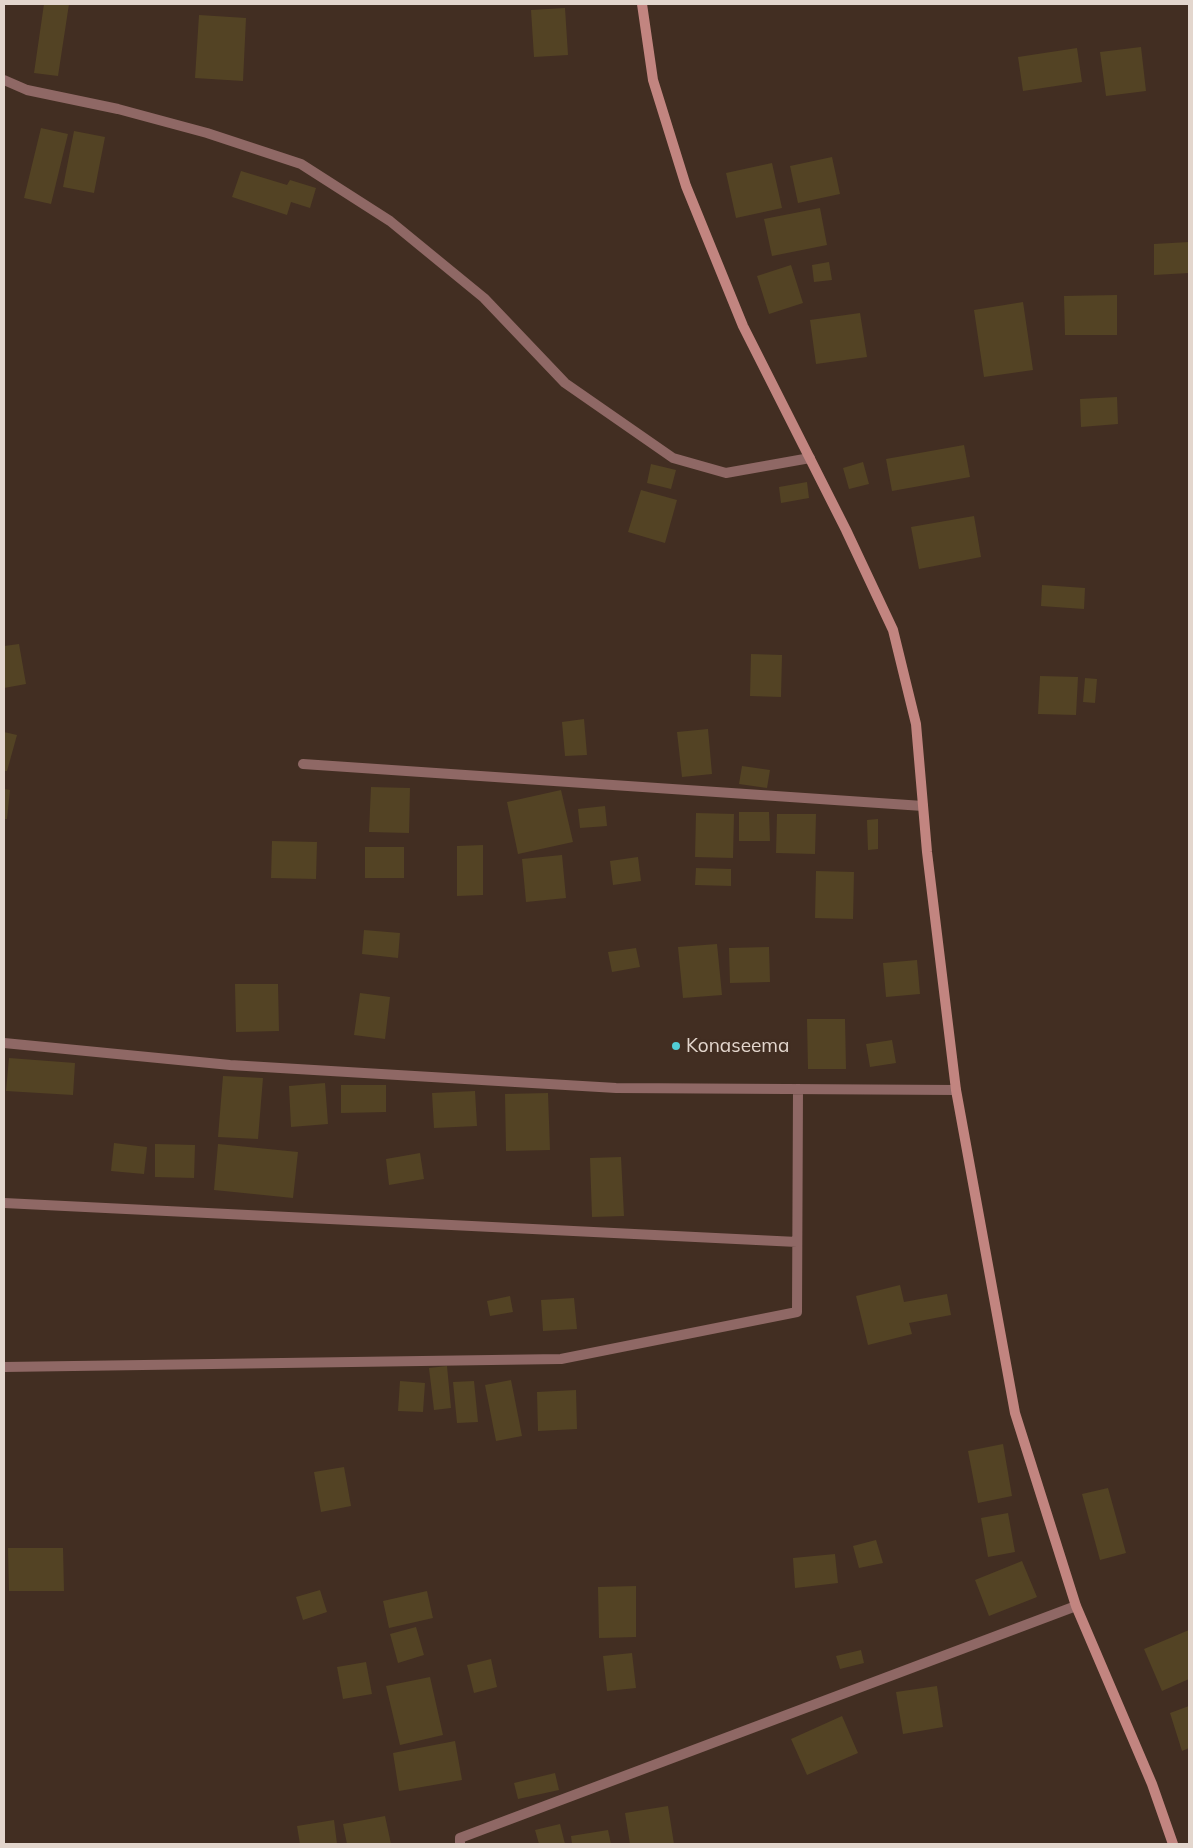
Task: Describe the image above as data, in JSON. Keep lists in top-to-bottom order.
{
  "places": ["Konaseema"]
}
